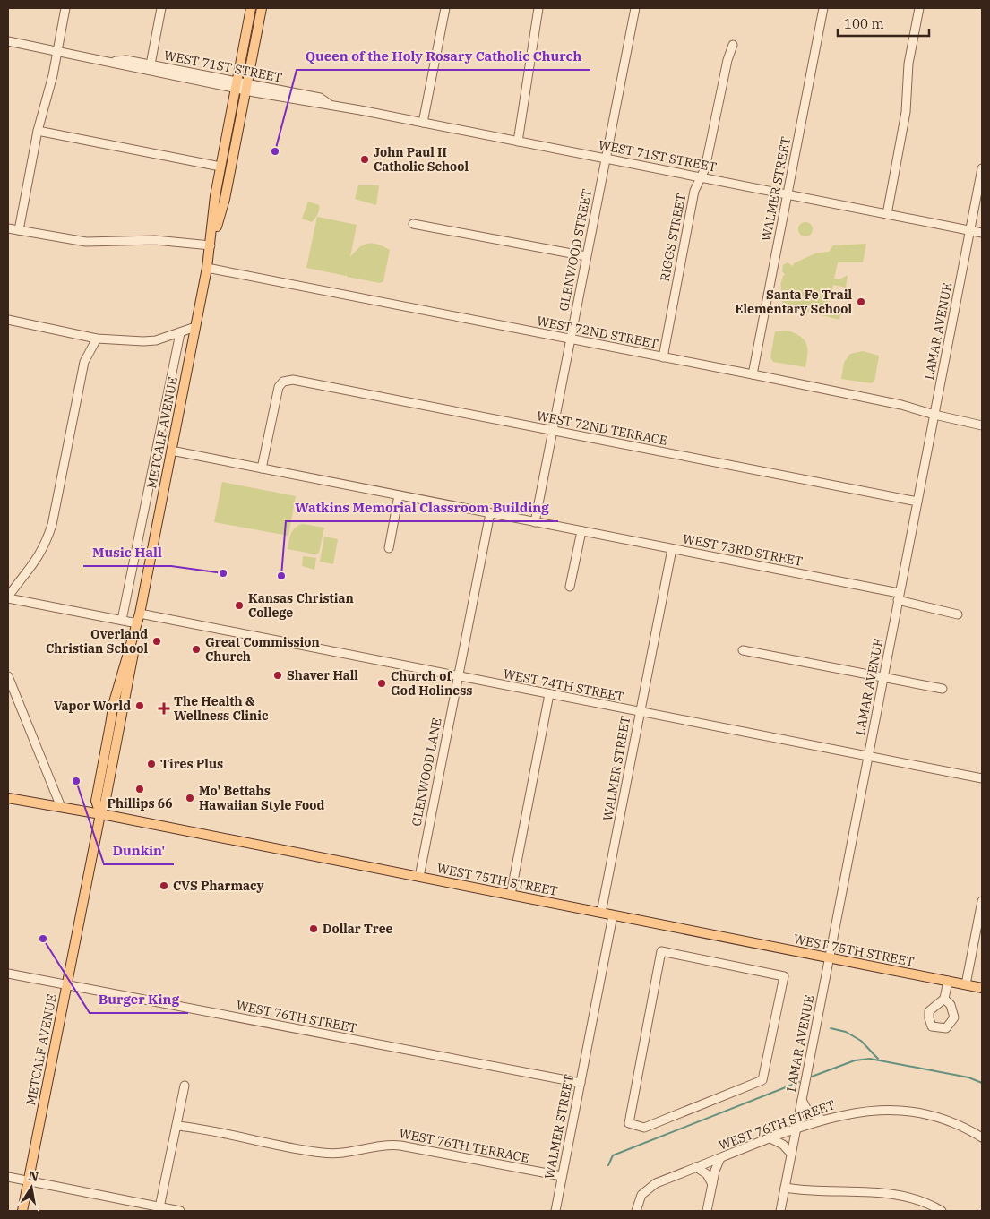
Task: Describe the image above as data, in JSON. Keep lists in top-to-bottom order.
{
  "streets": {
    "main road": ["METCALF AVENUE", "WEST 75TH STREET"],
    "street": [
      "WEST 71ST STREET",
      "WALMER STREET",
      "RIGGS STREET",
      "GLENWOOD STREET",
      "LAMAR AVENUE",
      "WEST 72ND STREET",
      "WEST 72ND TERRACE",
      "WEST 73RD STREET",
      "WEST 74TH STREET",
      "GLENWOOD LANE",
      "WEST 76TH STREET",
      "WEST 76TH TERRACE"
    ]
  },
  "crossings": [
    ["WEST 71ST STREET", "WALMER STREET"],
    ["WEST 71ST STREET", "RIGGS STREET"],
    ["WEST 71ST STREET", "GLENWOOD STREET"],
    ["WEST 71ST STREET", "LAMAR AVENUE"],
    ["WEST 71ST STREET", "METCALF AVENUE"],
    ["WALMER STREET", "WEST 72ND STREET"],
    ["WALMER STREET", "WEST 73RD STREET"],
    ["WALMER STREET", "WEST 74TH STREET"],
    ["WALMER STREET", "WEST 75TH STREET"],
    ["WALMER STREET", "WEST 76TH STREET"],
    ["WALMER STREET", "WEST 76TH TERRACE"],
    ["RIGGS STREET", "WEST 72ND STREET"],
    ["GLENWOOD STREET", "WEST 72ND STREET"],
    ["GLENWOOD STREET", "WEST 72ND TERRACE"],
    ["GLENWOOD STREET", "WEST 73RD STREET"],
    ["LAMAR AVENUE", "WEST 72ND STREET"],
    ["LAMAR AVENUE", "WEST 72ND TERRACE"],
    ["LAMAR AVENUE", "WEST 73RD STREET"],
    ["LAMAR AVENUE", "WEST 74TH STREET"],
    ["LAMAR AVENUE", "WEST 75TH STREET"],
    ["LAMAR AVENUE", "WEST 76TH STREET"],
    ["WEST 72ND STREET", "METCALF AVENUE"],
    ["WEST 72ND TERRACE", "WEST 73RD STREET"],
    ["METCALF AVENUE", "WEST 73RD STREET"],
    ["METCALF AVENUE", "WEST 74TH STREET"],
    ["METCALF AVENUE", "WEST 75TH STREET"],
    ["METCALF AVENUE", "WEST 76TH STREET"],
    ["WEST 73RD STREET", "GLENWOOD LANE"],
    ["WEST 74TH STREET", "GLENWOOD LANE"],
    ["GLENWOOD LANE", "WEST 75TH STREET"]
  ],
  "places": {
    "other": [
      "Queen of the Holy Rosary Catholic Church",
      "John Paul II Catholic School",
      "Santa Fe Trail Elementary School",
      "Music Hall",
      "Watkins Memorial Classroom Building",
      "Kansas Christian College",
      "Overland Christian School",
      "Great Commission Church",
      "Shaver Hall",
      "Church of God Holiness",
      "Vapor World",
      "Tires Plus",
      "Dunkin'",
      "Phillips 66",
      "Mo' Bettahs Hawaiian Style Food",
      "CVS Pharmacy",
      "Dollar Tree",
      "Burger King"
    ],
    "health": ["The Health & Wellness Clinic"]
  },
  "scale_bar": "100 m",
  "north": "top"
}
